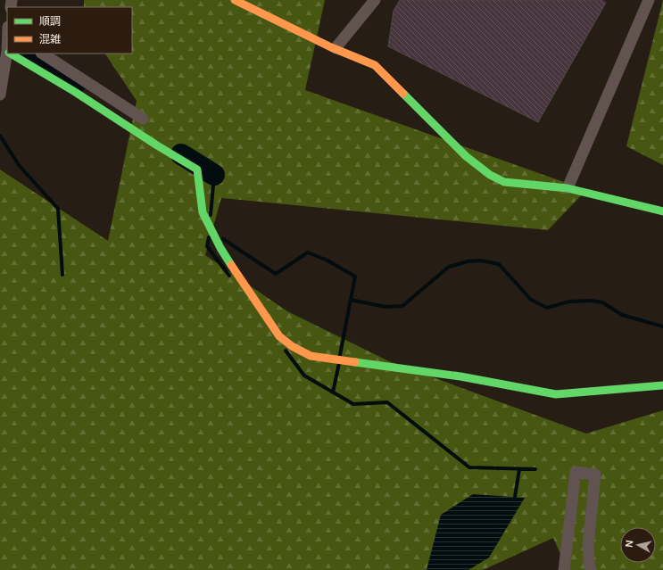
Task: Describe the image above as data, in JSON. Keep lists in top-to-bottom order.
{
  "legend": ["順調", "混雑"],
  "north": "left"
}
